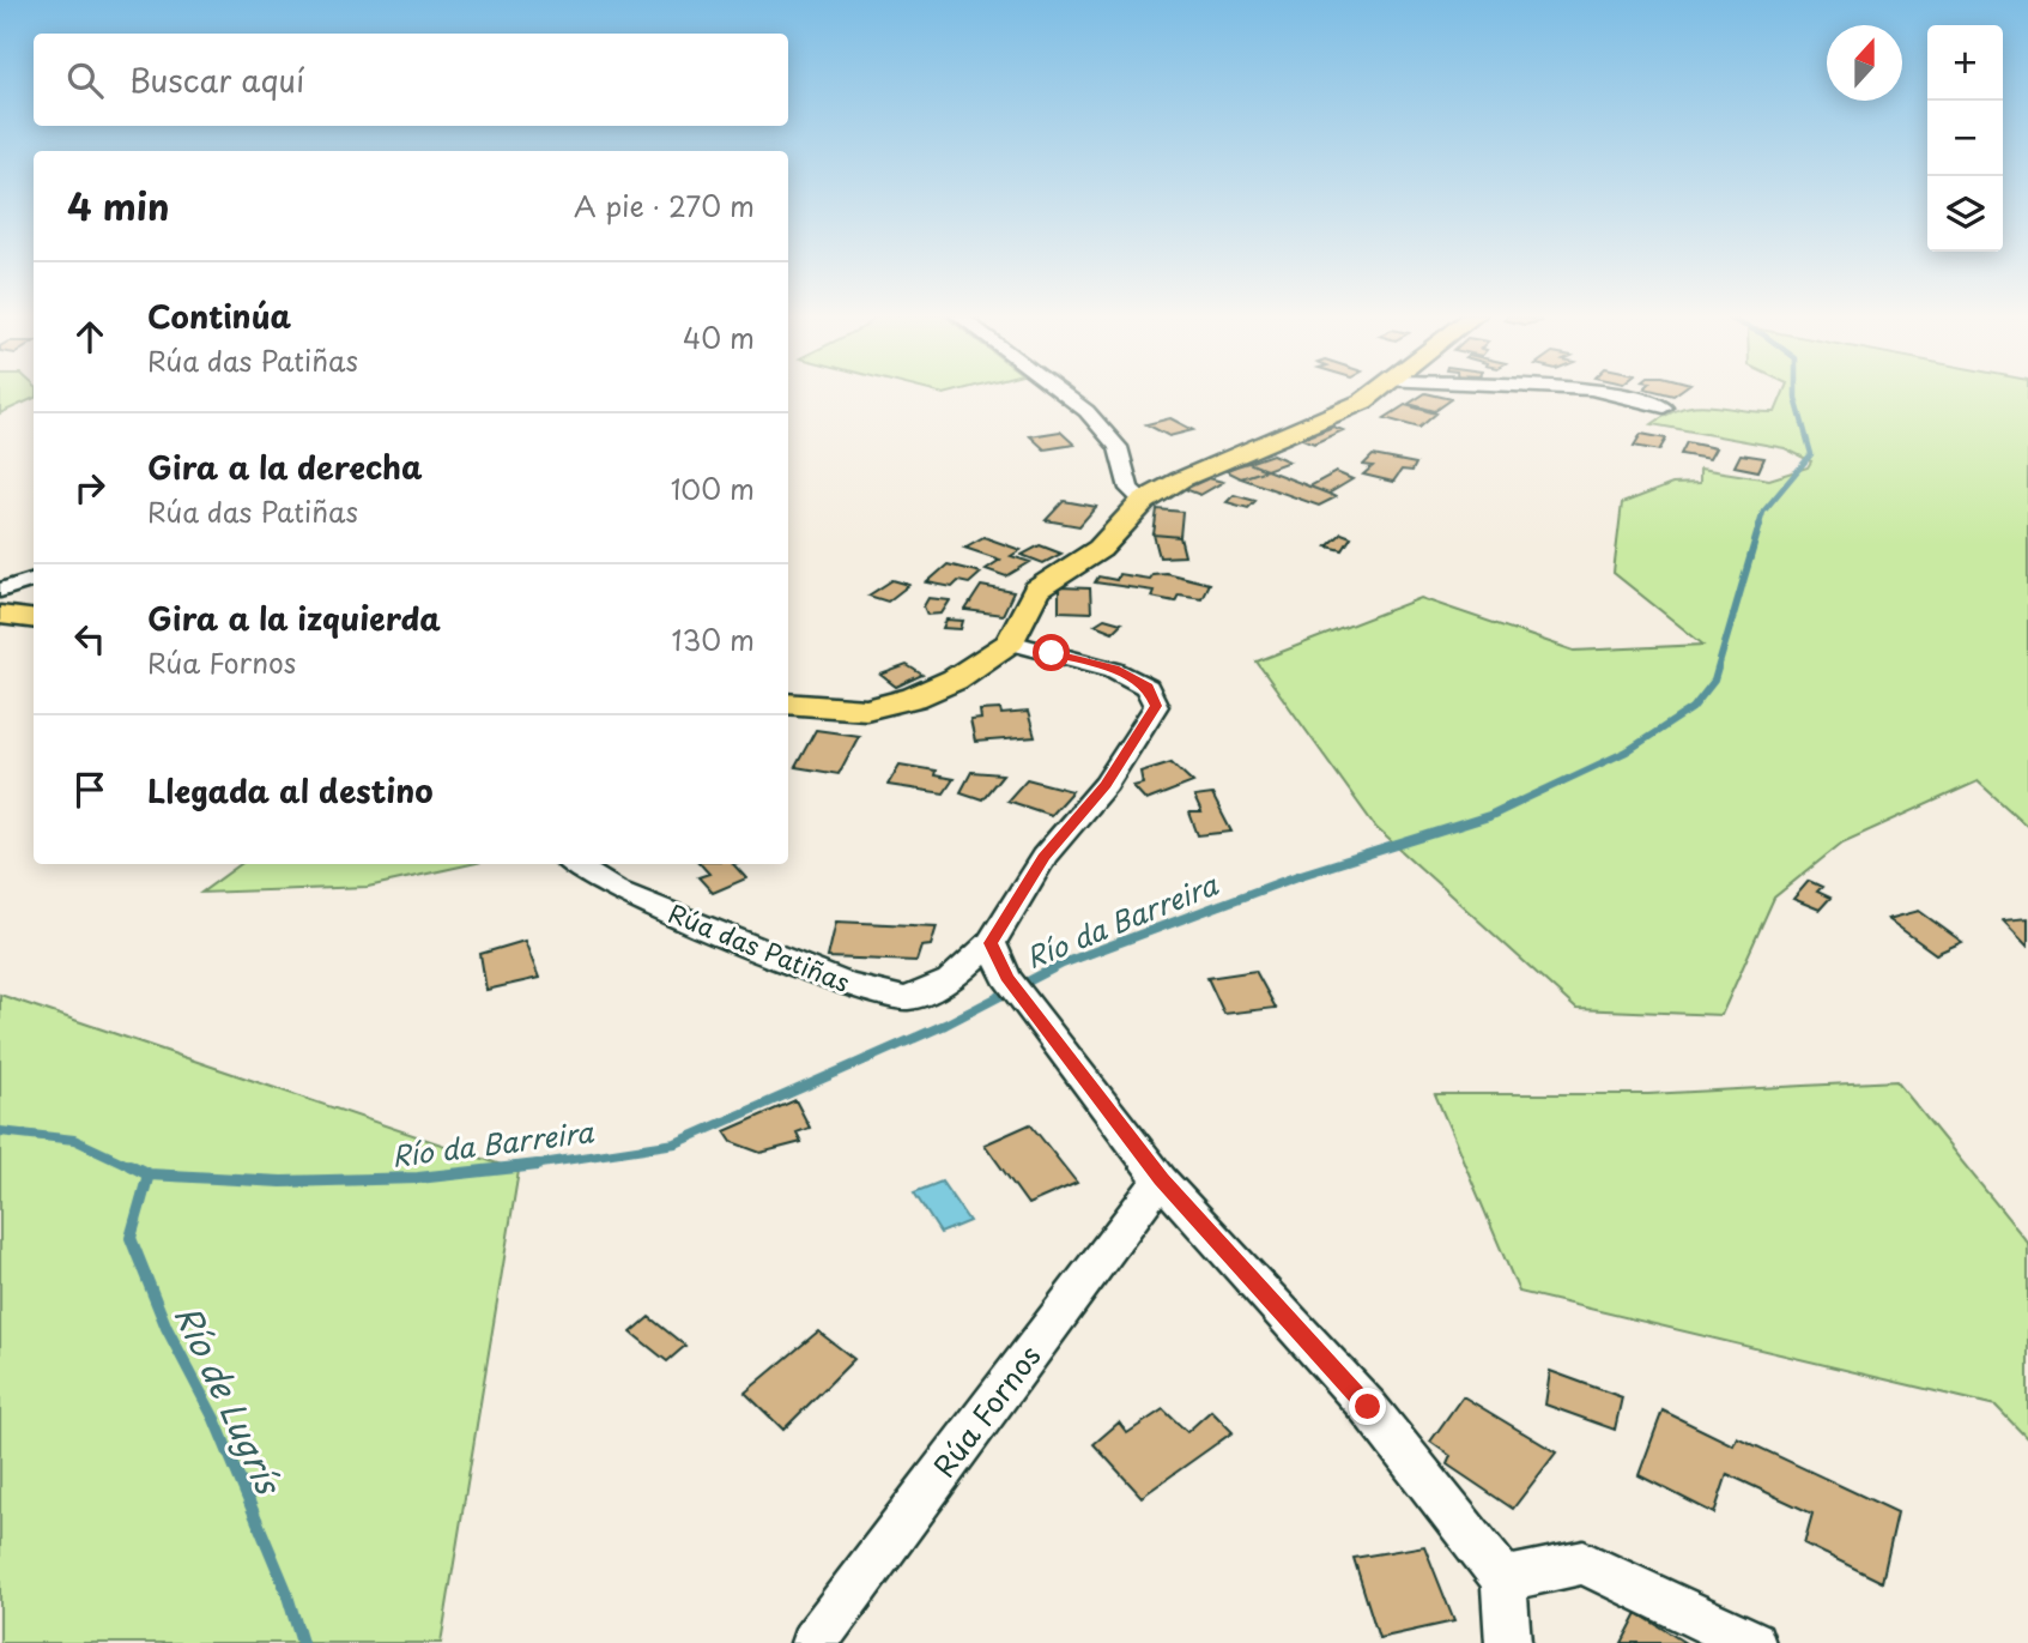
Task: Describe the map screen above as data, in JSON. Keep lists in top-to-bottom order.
{
  "streets": {
    "street": ["Rúa das Patiñas", "Rúa Fornos"]
  },
  "water": ["Río da Barreira", "Río de Lugrís"],
  "north": "top",
  "page": {
    "map_buttons": ["+", "−"],
    "search": "Buscar aquí",
    "heading": ["4 min", "A pie · 270 m"],
    "list": [
      ["Continúa", "Rúa das Patiñas", "40 m"],
      ["Gira a la derecha", "Rúa das Patiñas", "100 m"],
      ["Gira a la izquierda", "Rúa Fornos", "130 m"],
      "Llegada al destino"
    ]
  }
}
